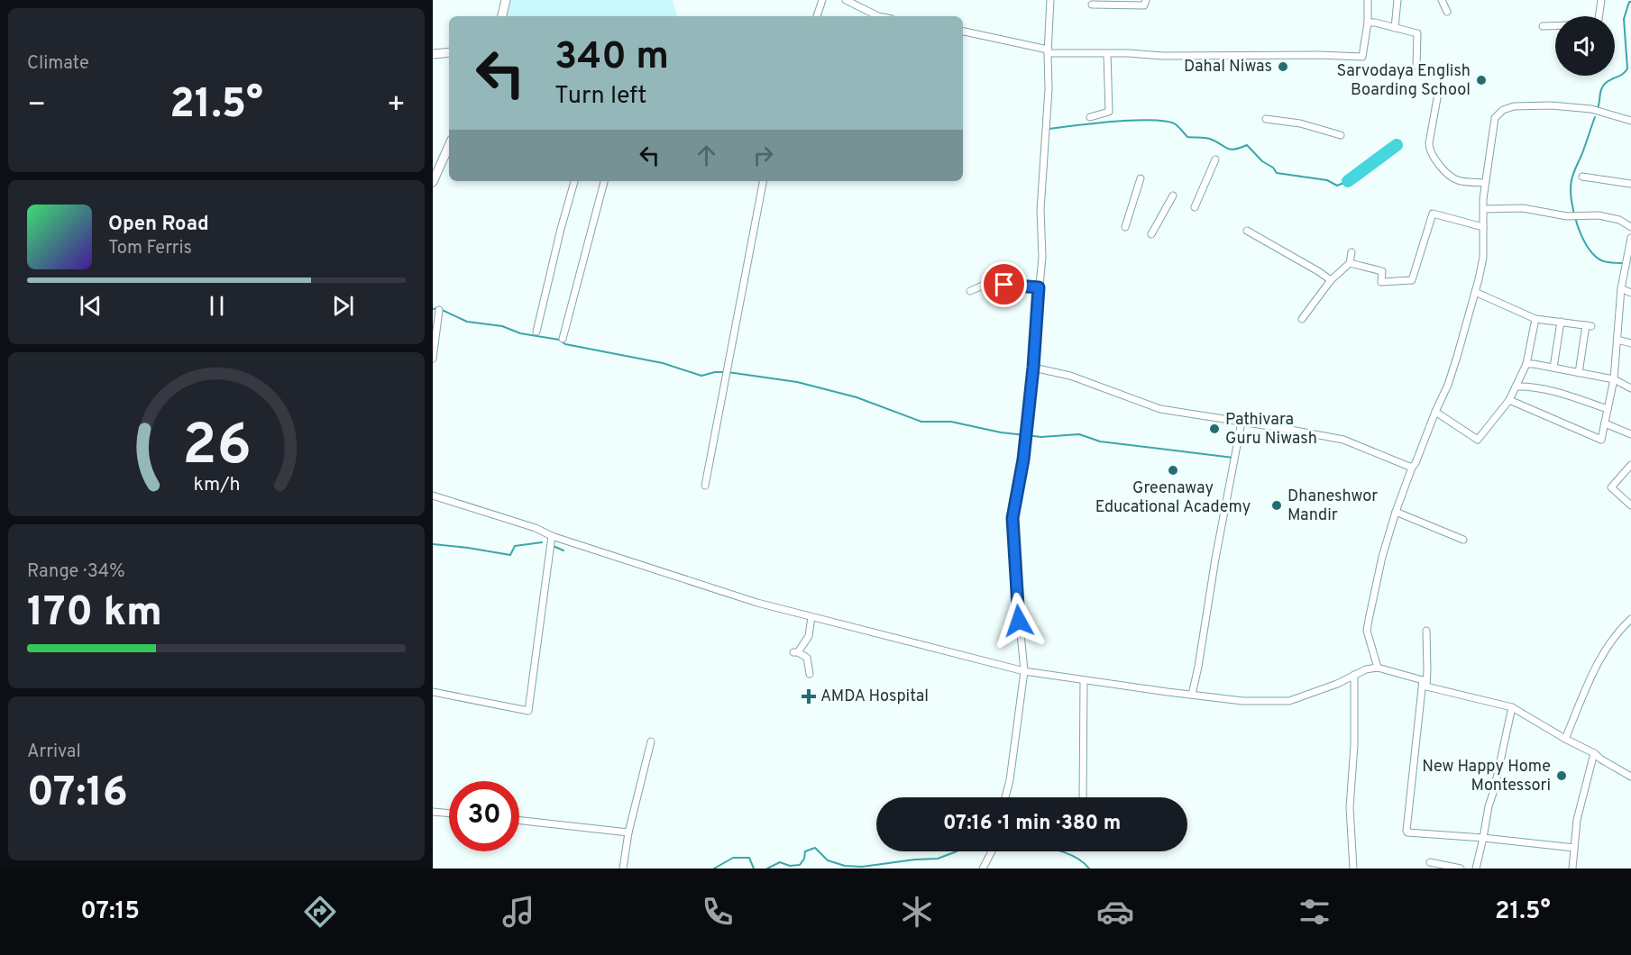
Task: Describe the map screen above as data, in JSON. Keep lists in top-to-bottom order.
{
  "places": {
    "other": [
      "Dahal Niwas",
      "Sarvodaya English Boarding School",
      "Pathivara Guru Niwash",
      "Greenaway Educational Academy",
      "Dhaneshwor Mandir",
      "New Happy Home Montessori"
    ],
    "health": ["AMDA Hospital"]
  },
  "page": {
    "tile": [
      "Climate",
      ["Range · 34%", "170 km"],
      ["Arrival", "07:16"]
    ],
    "turn": ["340 m", "Turn left"],
    "heat": ["−", "21.5°", "+"],
    "song": ["Open Road", "Tom Ferris"],
    "limit": "30",
    "trip": "07:16 · 1 min · 380 m",
    "tabs": ["07:15", "21.5°"],
    "gauge": ["26", "km/h"]
  }
}
